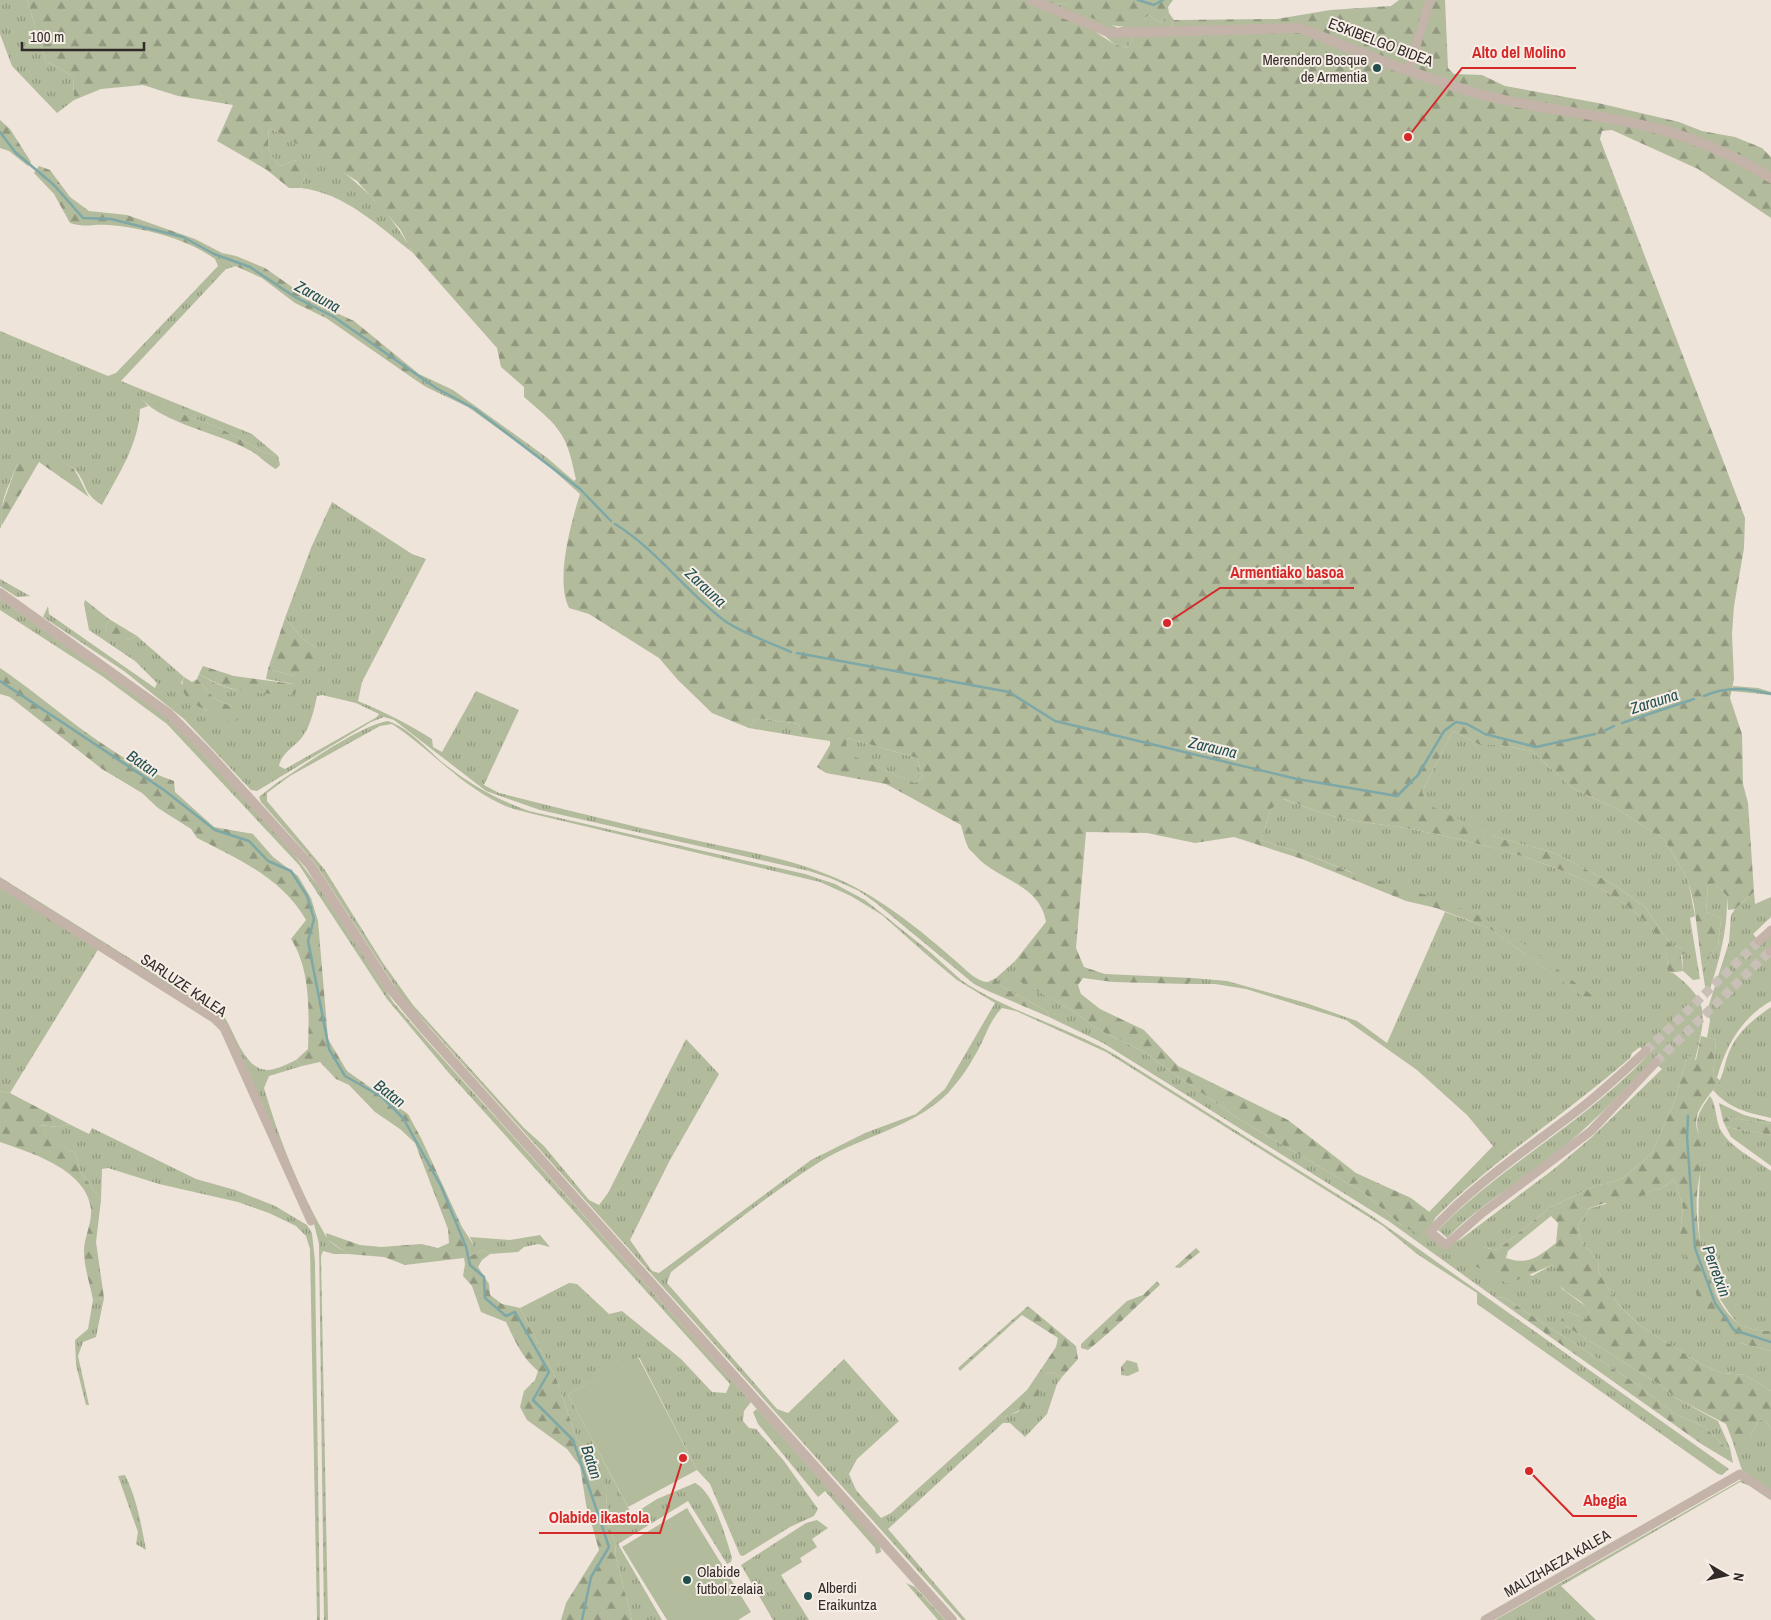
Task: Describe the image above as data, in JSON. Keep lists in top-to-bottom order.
{
  "streets": {
    "street": ["ESKIBELGO BIDEA", "SARLUZE KALEA", "MALIZHAEZA KALEA"]
  },
  "water": ["Zarauna", "Batan", "Perretxin"],
  "places": [
    "Merendero Bosque de Armentia",
    "Alto del Molino",
    "Armentiako basoa",
    "Olabide ikastola",
    "Abegia",
    "Olabide futbol zelaia",
    "Alberdi Eraikuntza"
  ],
  "scale_bar": "100 m",
  "north": "right"
}
